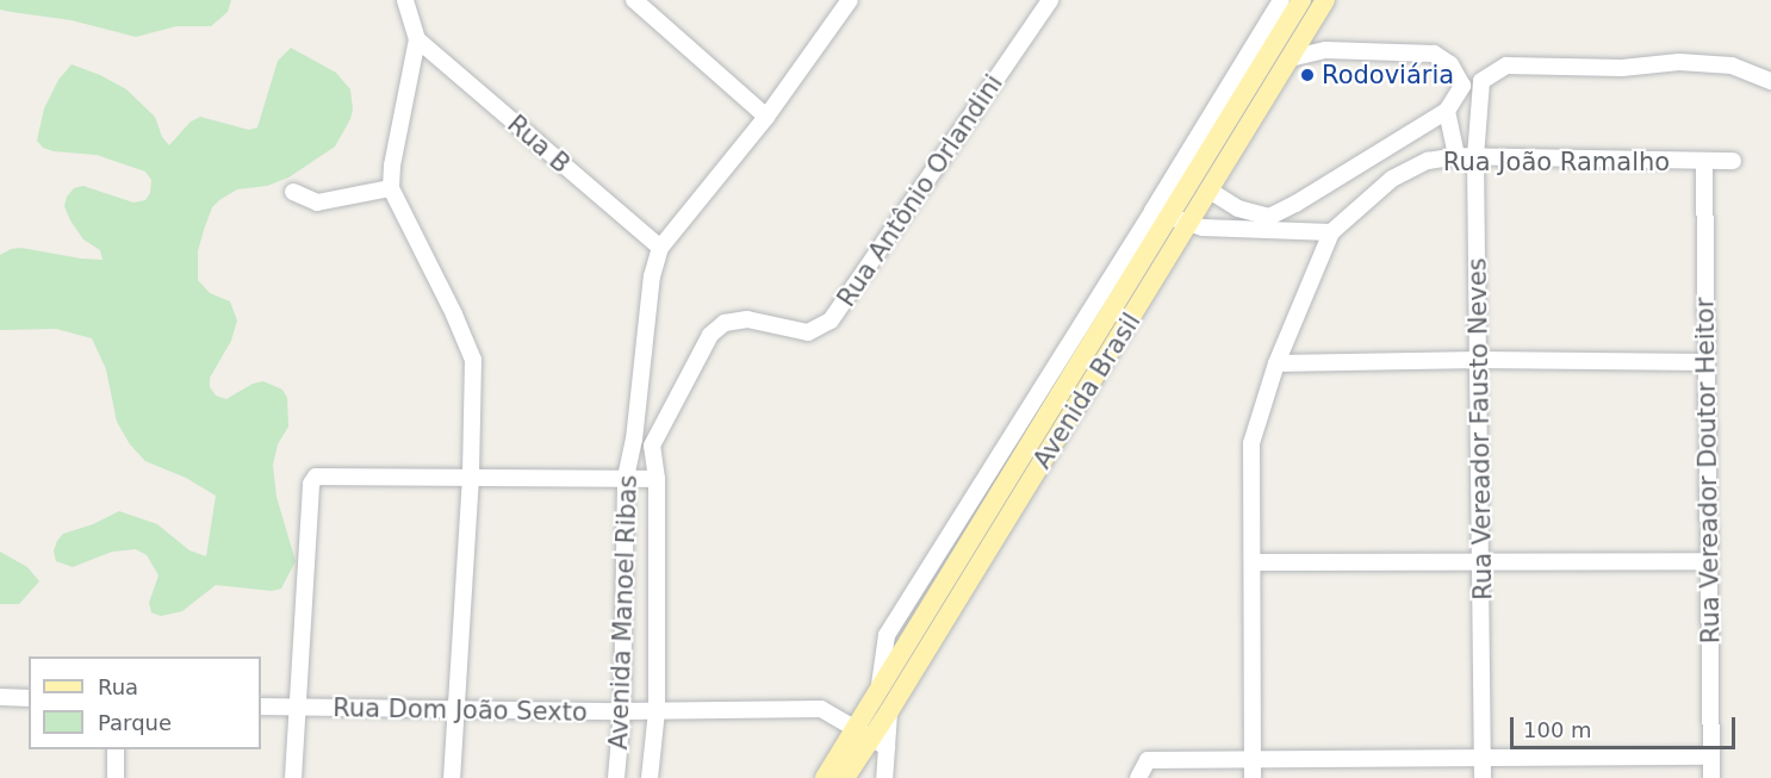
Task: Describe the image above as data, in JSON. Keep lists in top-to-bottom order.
{
  "streets": {
    "main road": ["Avenida Brasil"],
    "street": [
      "Rua B",
      "Rua João Ramalho",
      "Rua Antônio Orlandini",
      "Rua Vereador Fausto Neves",
      "Rua Vereador Doutor Heitor",
      "Avenida Manoel Ribas",
      "Rua Dom João Sexto"
    ]
  },
  "crossings": [
    ["Rua B", "Avenida Manoel Ribas"],
    ["Rua João Ramalho", "Rua Vereador Fausto Neves"],
    ["Rua João Ramalho", "Rua Vereador Doutor Heitor"],
    ["Avenida Brasil", "Rua Dom João Sexto"],
    ["Avenida Manoel Ribas", "Rua Dom João Sexto"]
  ],
  "places": ["Rodoviária"],
  "legend": ["Rua", "Parque"],
  "scale_bar": "100 m"
}
